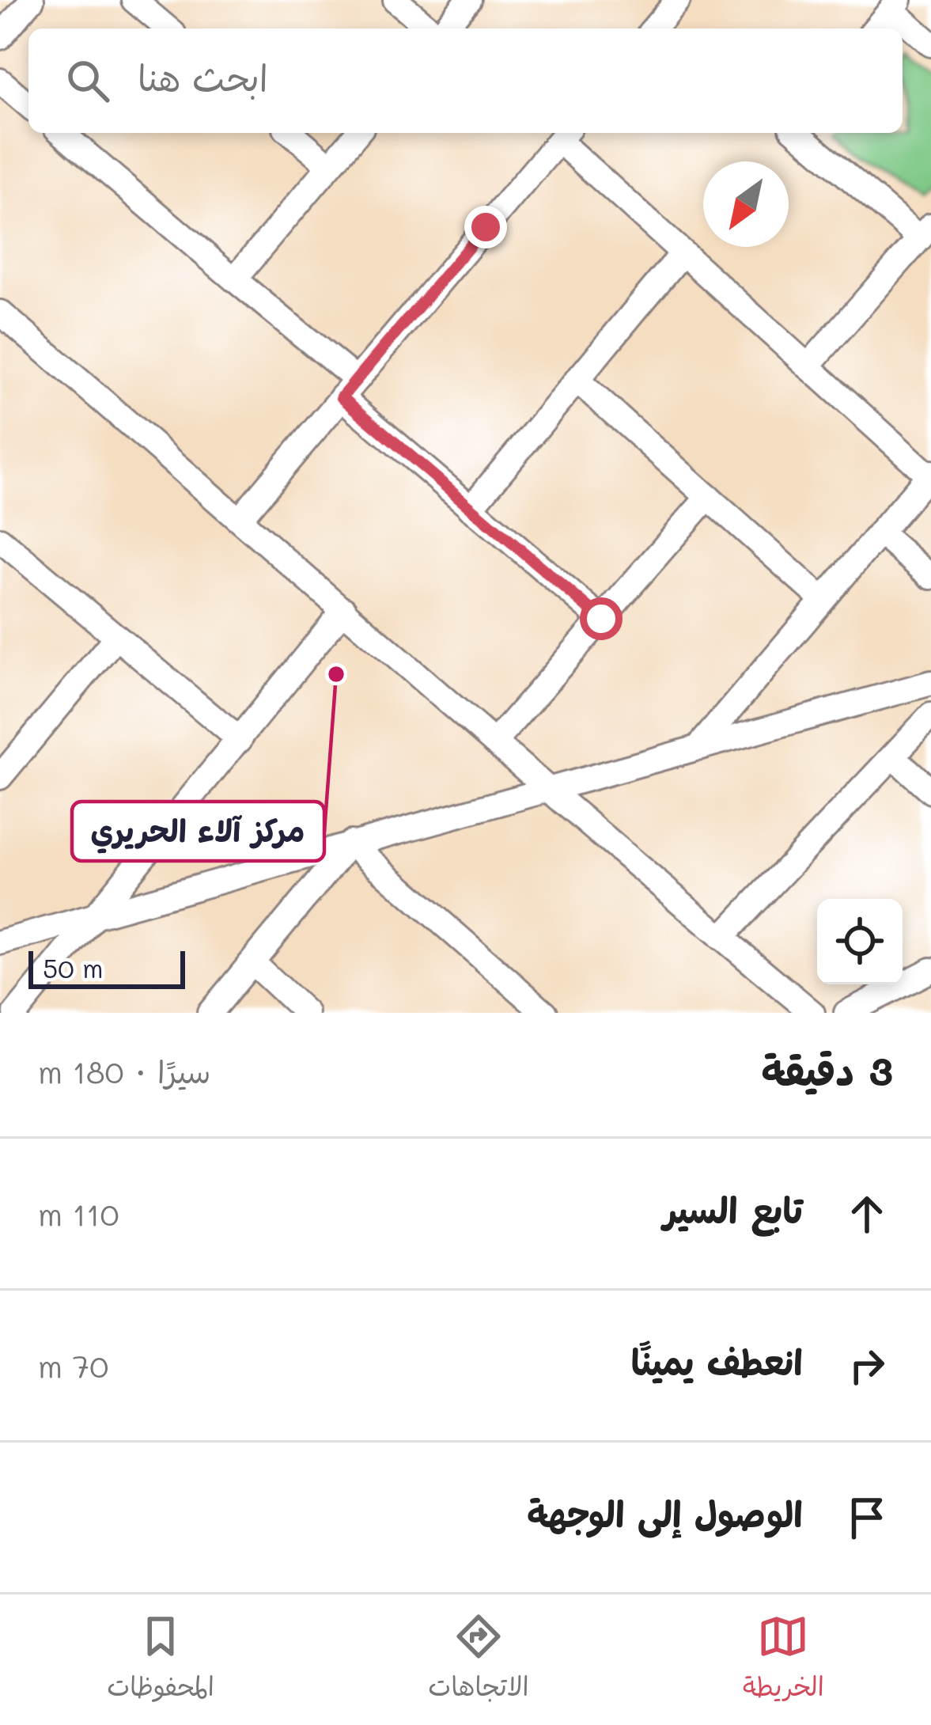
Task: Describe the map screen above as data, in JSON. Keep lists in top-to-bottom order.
{
  "places": ["مركز آلاء الحريري"],
  "scale_bar": "50 m",
  "north": "bottom left",
  "page": {
    "search": "ابحث هنا",
    "scale": "50 m",
    "heading": ["3 دقيقة", "سيرًا · 180 m"],
    "list": [
      ["تابع السير", "110 m"],
      ["انعطف يمينًا", "70 m"],
      "الوصول إلى الوجهة"
    ],
    "nav": ["الخريطة", "الاتجاهات", "المحفوظات"]
  }
}
